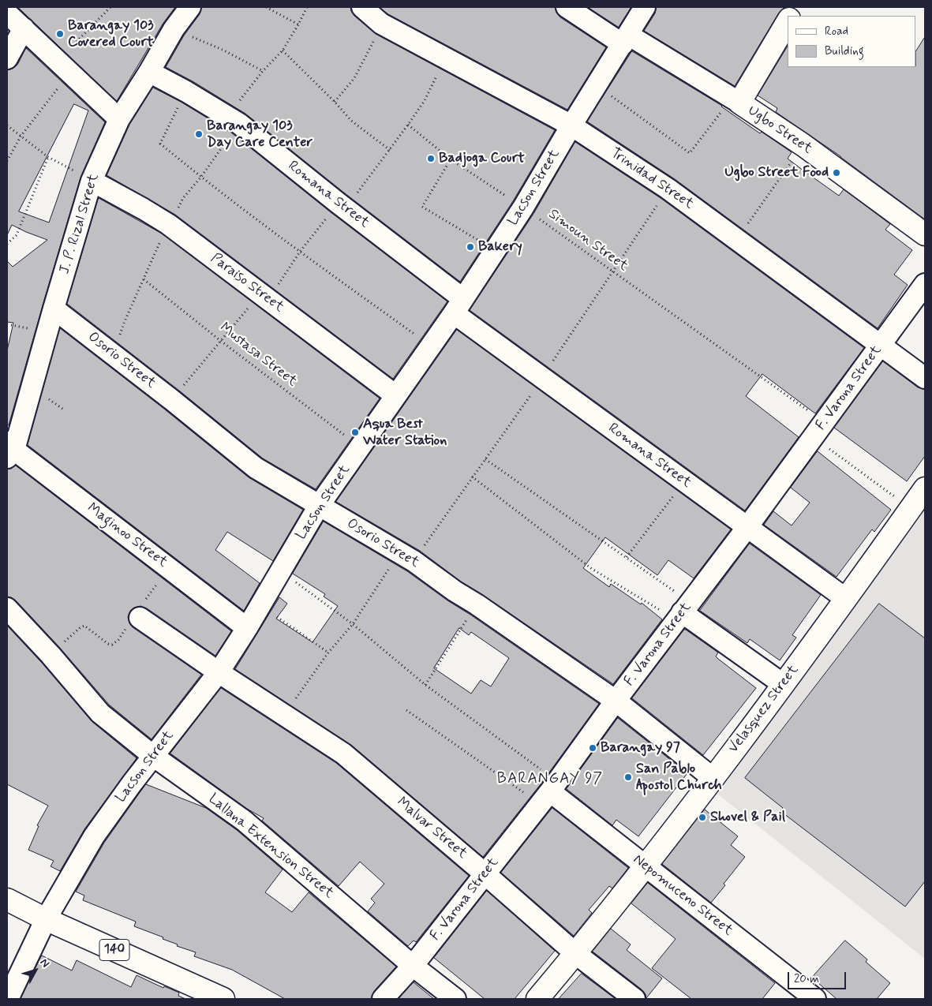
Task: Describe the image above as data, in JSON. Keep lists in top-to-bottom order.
{
  "streets": {
    "street": [
      "Ugbo Street",
      "Trinidad Street",
      "Lacson Street",
      "Romana Street",
      "J. P. Rizal Street",
      "Paraiso Street",
      "Osorio Street",
      "F. Varona Street",
      "Maginoo Street",
      "Velasquez Street",
      "Malvar Street",
      "Lallana Extension Street",
      "Nepomuceno Street",
      "140"
    ],
    "path": ["Simoun Street", "Mustasa Street"]
  },
  "crossings": [
    ["Ugbo Street", "Lacson Street"],
    ["Trinidad Street", "Lacson Street"],
    ["Trinidad Street", "F. Varona Street"],
    ["Lacson Street", "Romana Street"],
    ["Lacson Street", "Simoun Street"],
    ["Lacson Street", "Paraiso Street"],
    ["Lacson Street", "Mustasa Street"],
    ["Lacson Street", "Osorio Street"],
    ["Lacson Street", "Maginoo Street"],
    ["Lacson Street", "Malvar Street"],
    ["Lacson Street", "Lallana Extension Street"],
    ["Lacson Street", "140"],
    ["Romana Street", "J. P. Rizal Street"],
    ["Romana Street", "F. Varona Street"],
    ["Romana Street", "Velasquez Street"],
    ["J. P. Rizal Street", "Paraiso Street"],
    ["J. P. Rizal Street", "Osorio Street"],
    ["J. P. Rizal Street", "Maginoo Street"],
    ["Simoun Street", "F. Varona Street"],
    ["Simoun Street", "Velasquez Street"],
    ["Osorio Street", "F. Varona Street"],
    ["Osorio Street", "Velasquez Street"],
    ["F. Varona Street", "Malvar Street"],
    ["F. Varona Street", "Lallana Extension Street"],
    ["F. Varona Street", "Nepomuceno Street"],
    ["Velasquez Street", "Malvar Street"],
    ["Velasquez Street", "Nepomuceno Street"]
  ],
  "districts": ["BARANGAY 97"],
  "places": [
    "Barangay 103 Covered Court",
    "Barangay 103 Day Care Center",
    "Badjoga Court",
    "Ugbo Street Food",
    "Bakery",
    "Aqua Best Water Station",
    "Barangay 97",
    "San Pablo Apostol Church",
    "Shovel & Pail"
  ],
  "legend": ["Road", "Building"],
  "scale_bar": "20 m",
  "north": "top right"
}
